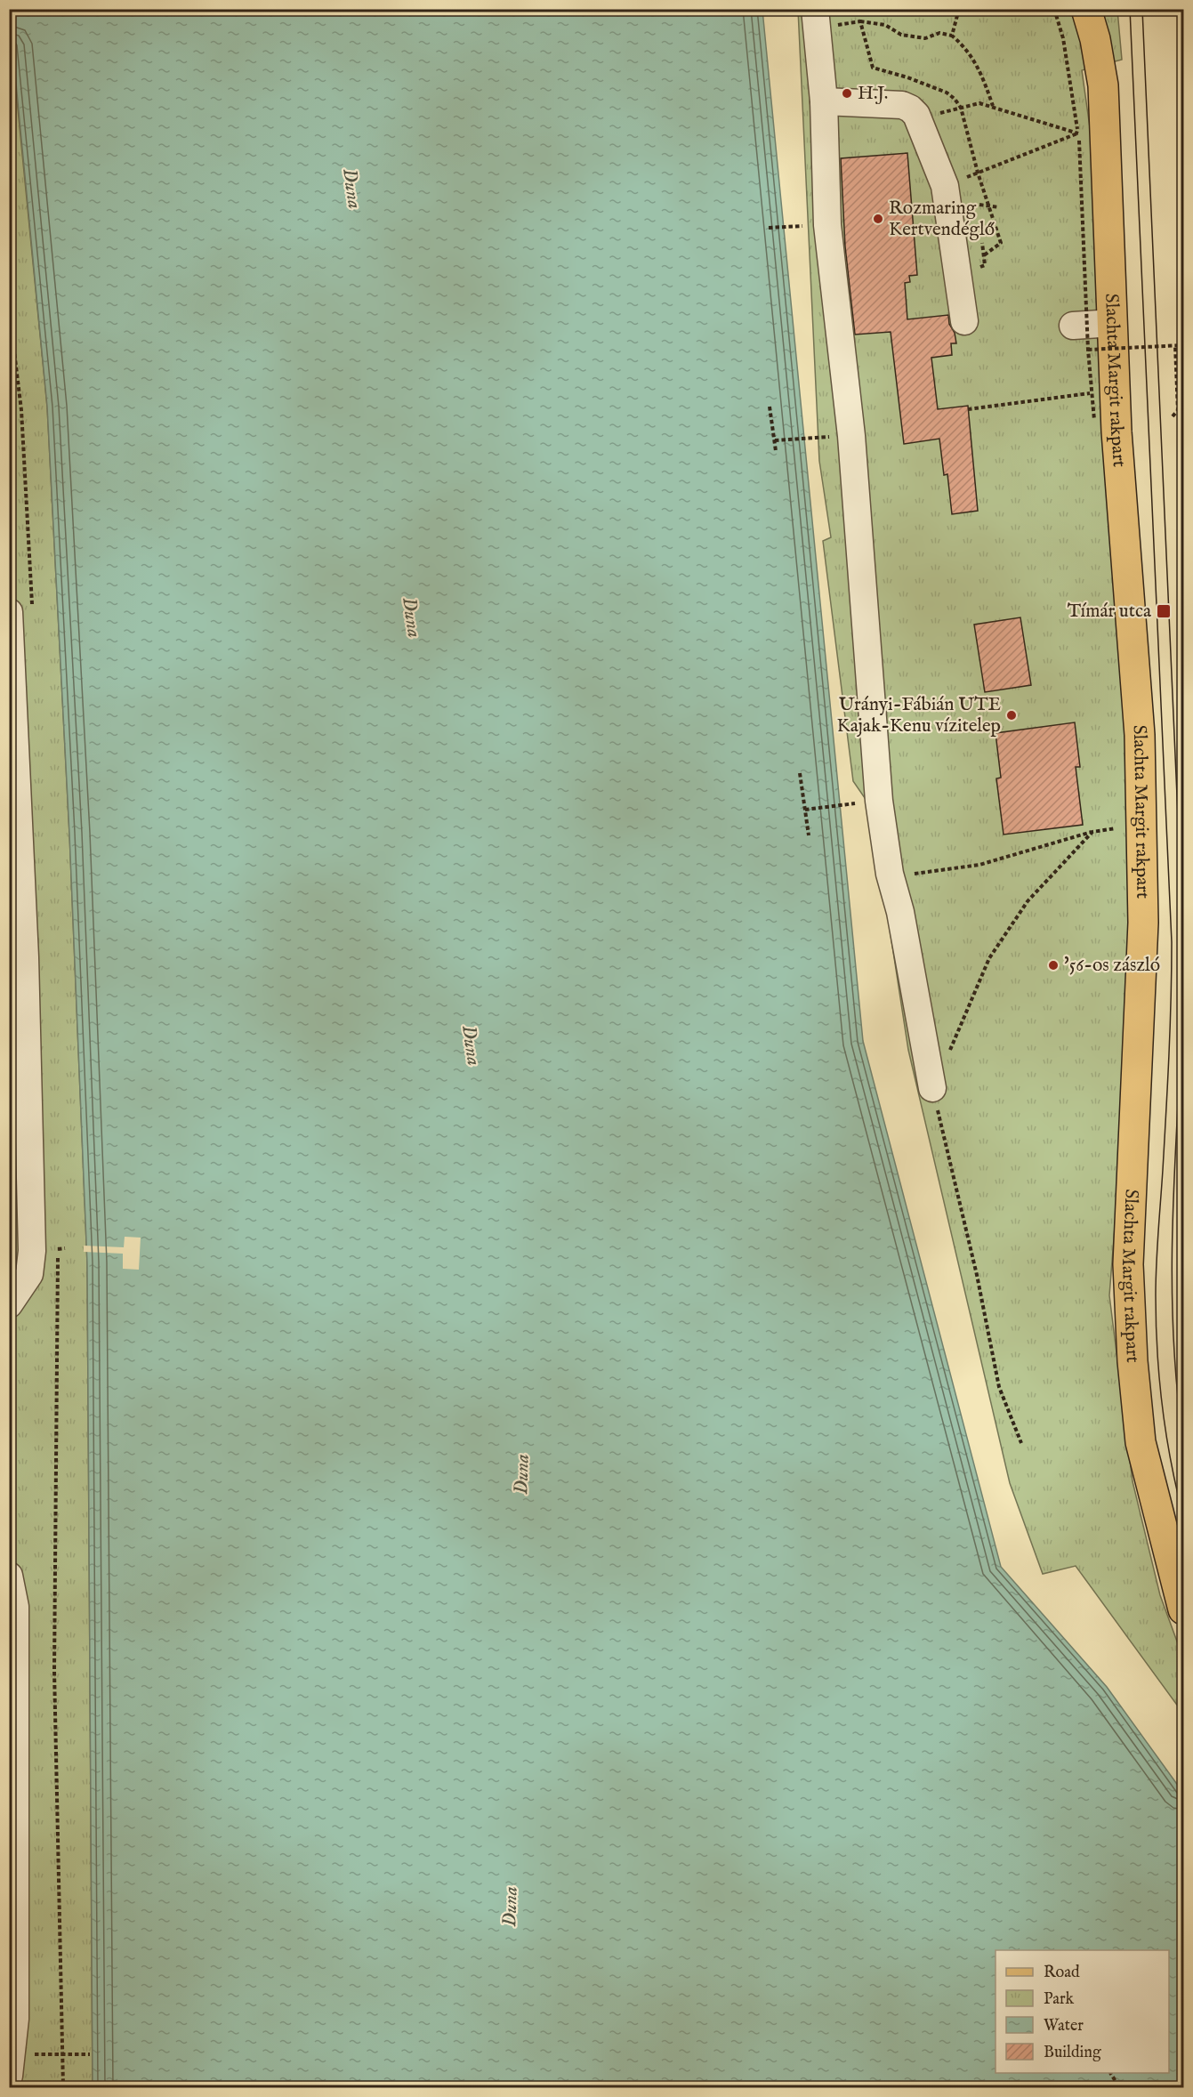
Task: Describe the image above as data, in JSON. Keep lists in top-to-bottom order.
{
  "streets": {
    "main road": ["Slachta Margit rakpart"]
  },
  "water": ["Duna"],
  "places": {
    "other": [
      "H.J.",
      "Rozmaring Kertvendéglő",
      "Urányi-Fábián UTE Kajak-Kenu vízitelep",
      "'56-os zászló"
    ],
    "transit": ["Tímár utca"]
  },
  "legend": [
    "Road",
    "Park",
    "Water",
    "Building"
  ]
}
